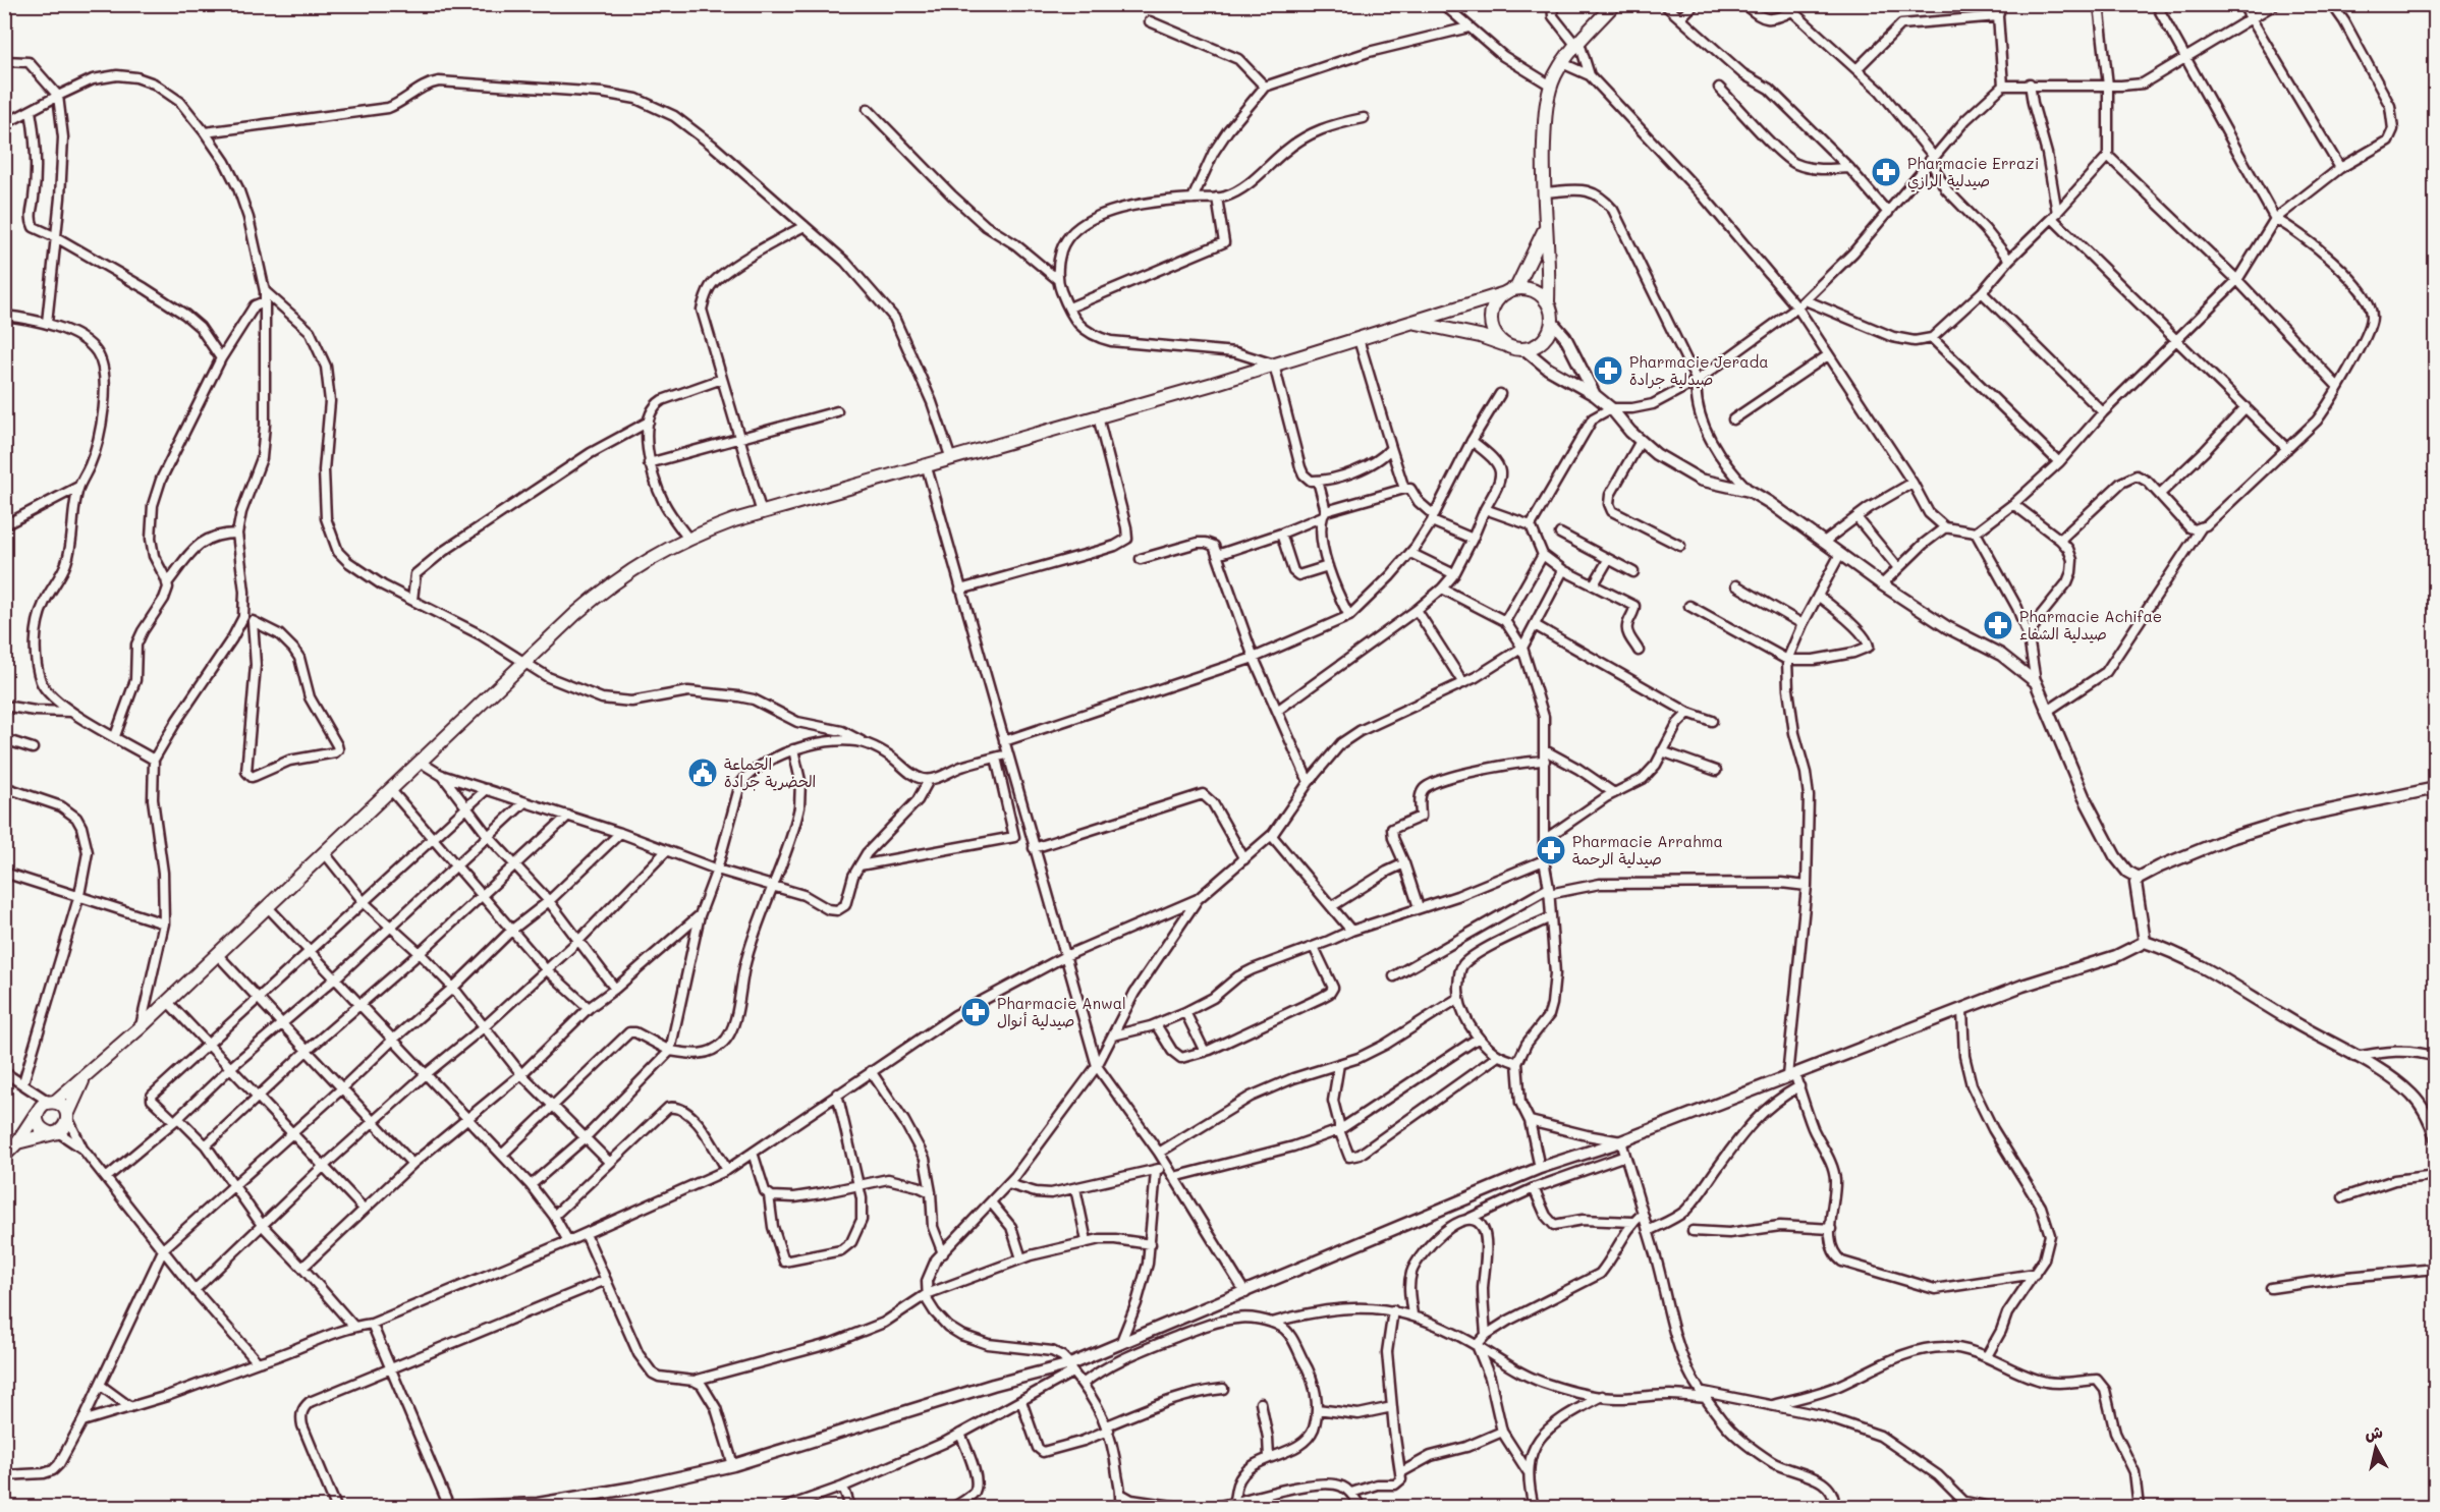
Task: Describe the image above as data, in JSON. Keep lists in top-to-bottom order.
{
  "places": {
    "pharmacy": [
      "Pharmacie Errazi صيدلية الرازي",
      "Pharmacie Jerada صيدلية جرادة",
      "Pharmacie Achifae صيدلية الشفاء",
      "Pharmacie Arrahma صيدلية الرحمة",
      "Pharmacie Anwal صيدلية أنوال"
    ],
    "public building": ["الجماعة الحضرية جرادة"]
  },
  "north": "top"
}
